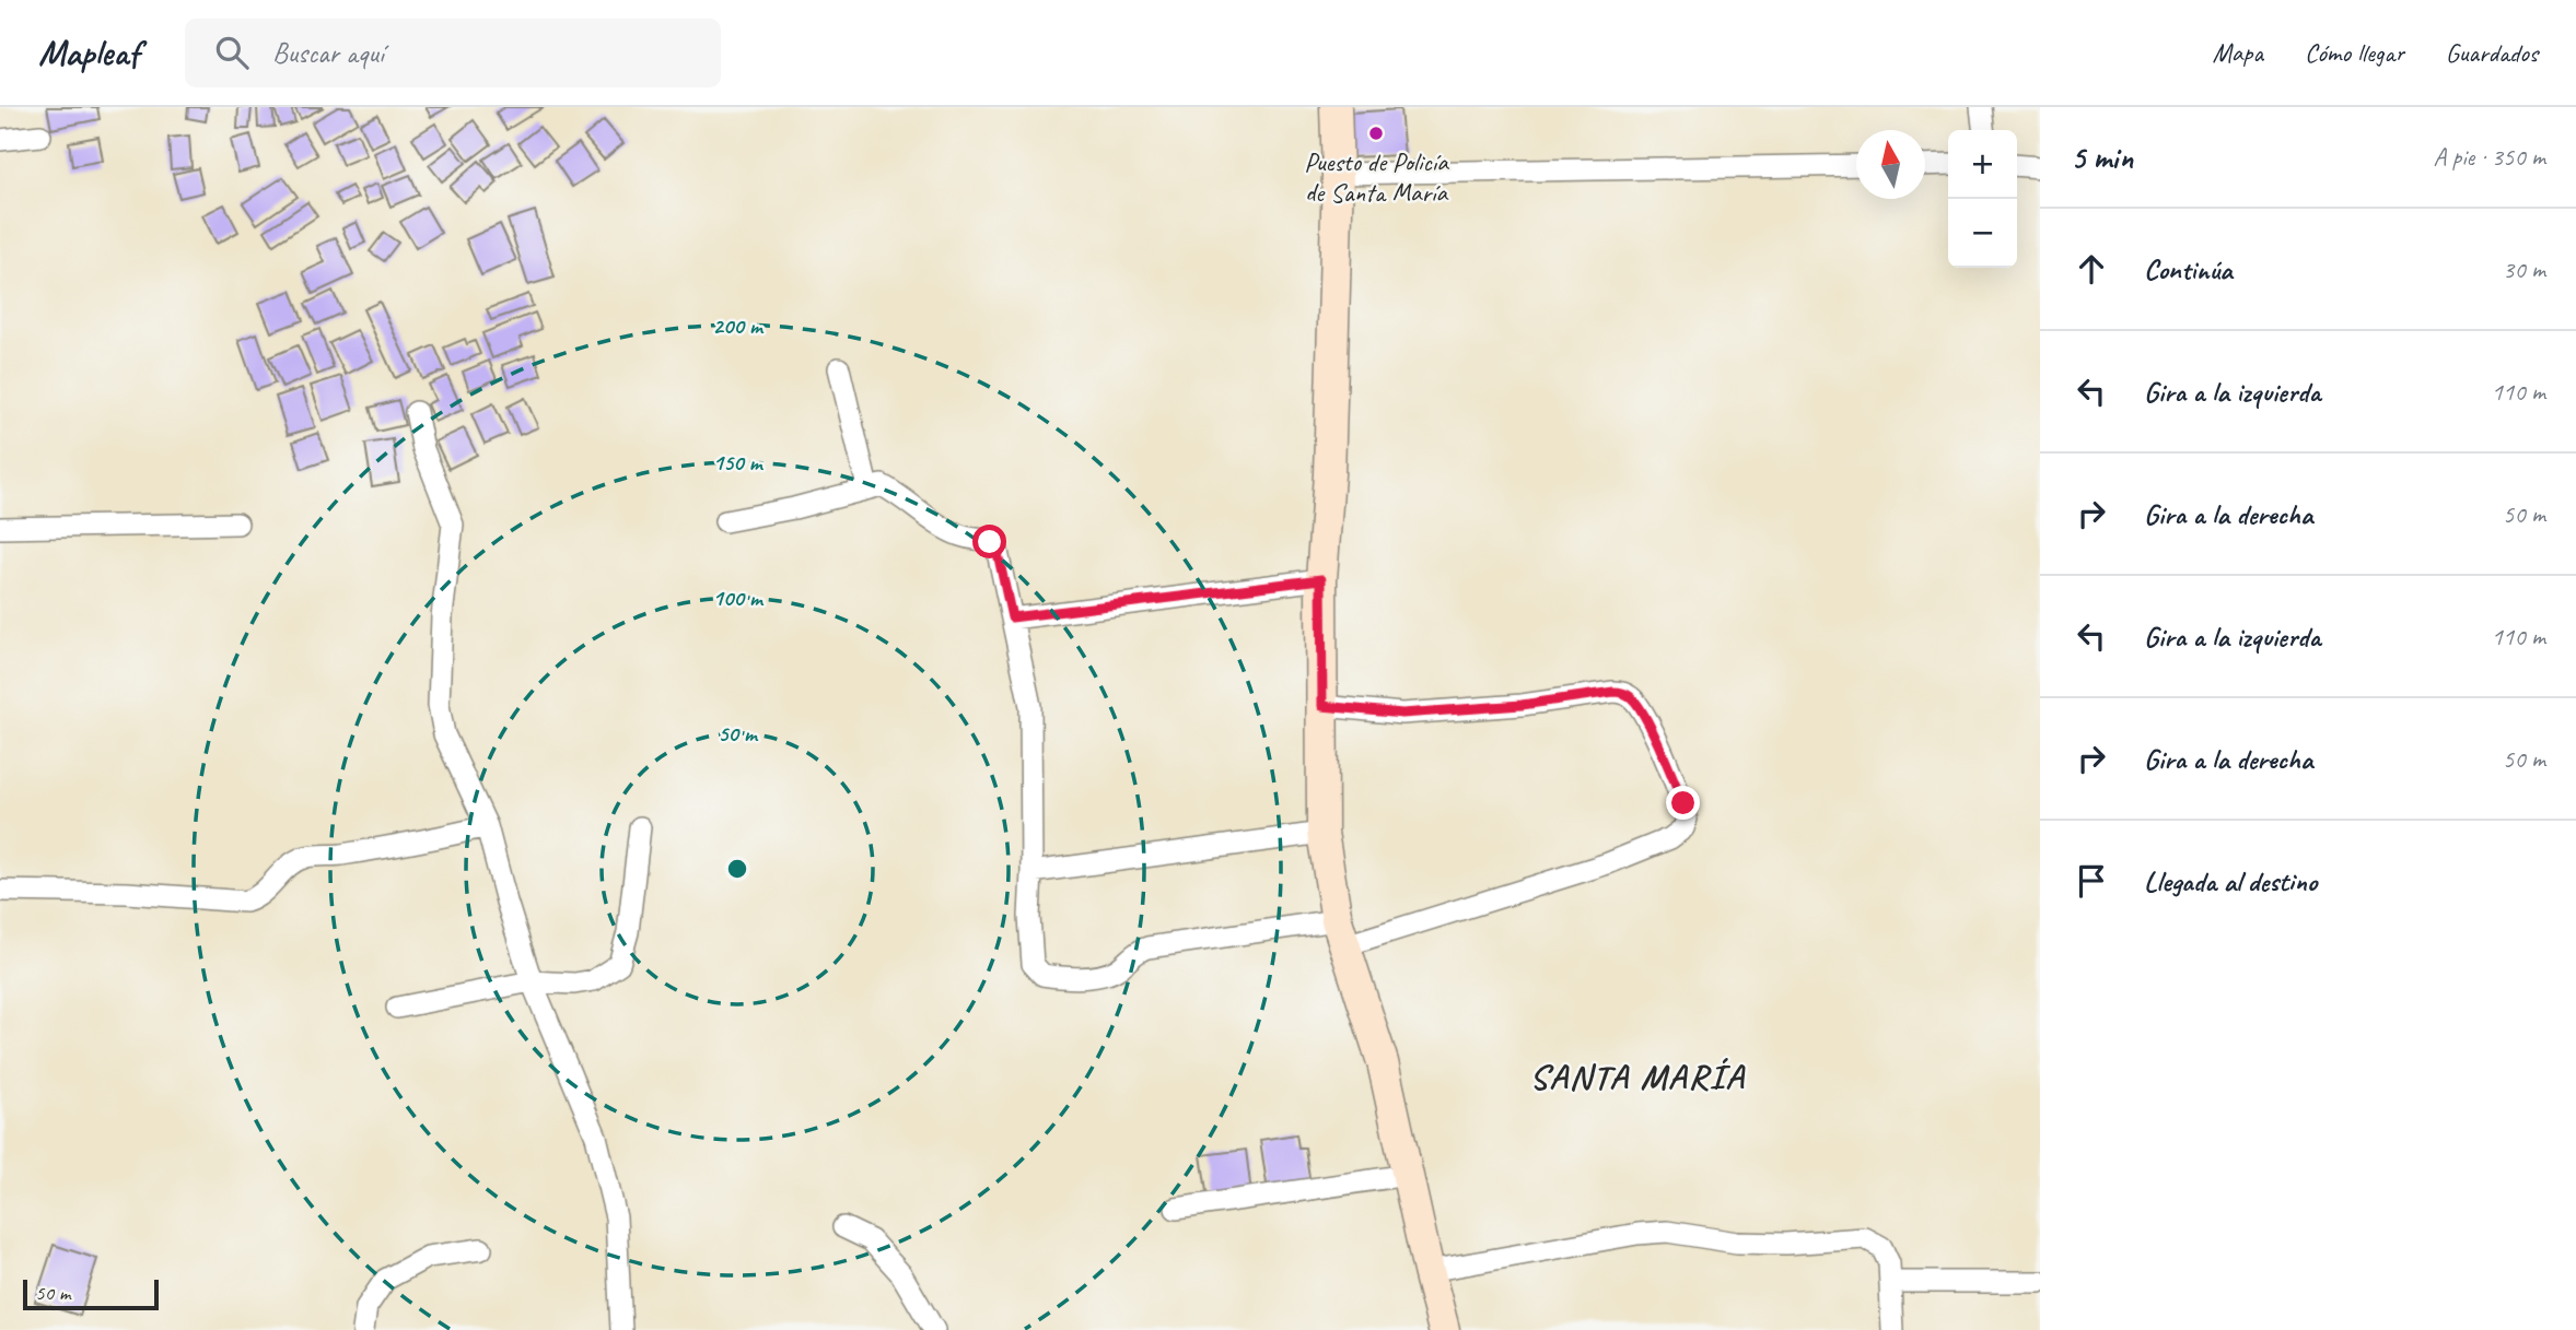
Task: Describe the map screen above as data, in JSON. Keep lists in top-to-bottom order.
{
  "districts": ["SANTA MARÍA"],
  "places": ["Puesto de Policía de Santa María"],
  "scale_bar": "50 m",
  "north": "top",
  "page": {
    "header": "Mapleaf",
    "search": "Buscar aquí",
    "nav": ["Mapa", "Cómo llegar", "Guardados"],
    "heading": ["5 min", "A pie · 350 m"],
    "map_buttons": ["+", "−"],
    "list": [
      ["Continúa", "30 m"],
      ["Gira a la izquierda", "110 m"],
      ["Gira a la derecha", "50 m"],
      ["Gira a la izquierda", "110 m"],
      ["Gira a la derecha", "50 m"],
      "Llegada al destino"
    ],
    "scale": "50 m"
  },
  "rings": [
    "200 m",
    "150 m",
    "100 m",
    "50 m"
  ]
}
